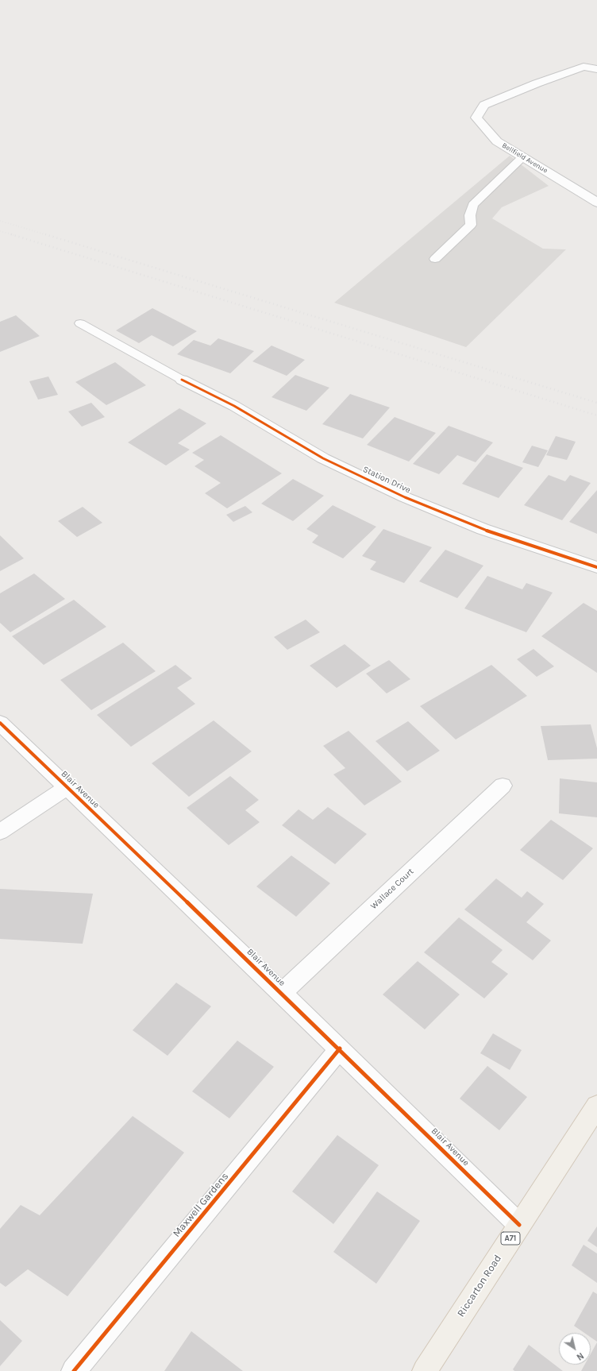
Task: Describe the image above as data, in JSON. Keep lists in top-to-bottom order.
{
  "streets": {
    "main road": ["A71", "Riccarton Road"],
    "street": [
      "Bellfield Avenue",
      "Station Drive",
      "Blair Avenue",
      "Wallace Court",
      "Maxwell Gardens"
    ]
  },
  "crossings": [
    ["Blair Avenue", "Wallace Court"],
    ["Blair Avenue", "Maxwell Gardens"],
    ["Blair Avenue", "Riccarton Road"]
  ],
  "north": "bottom right"
}
